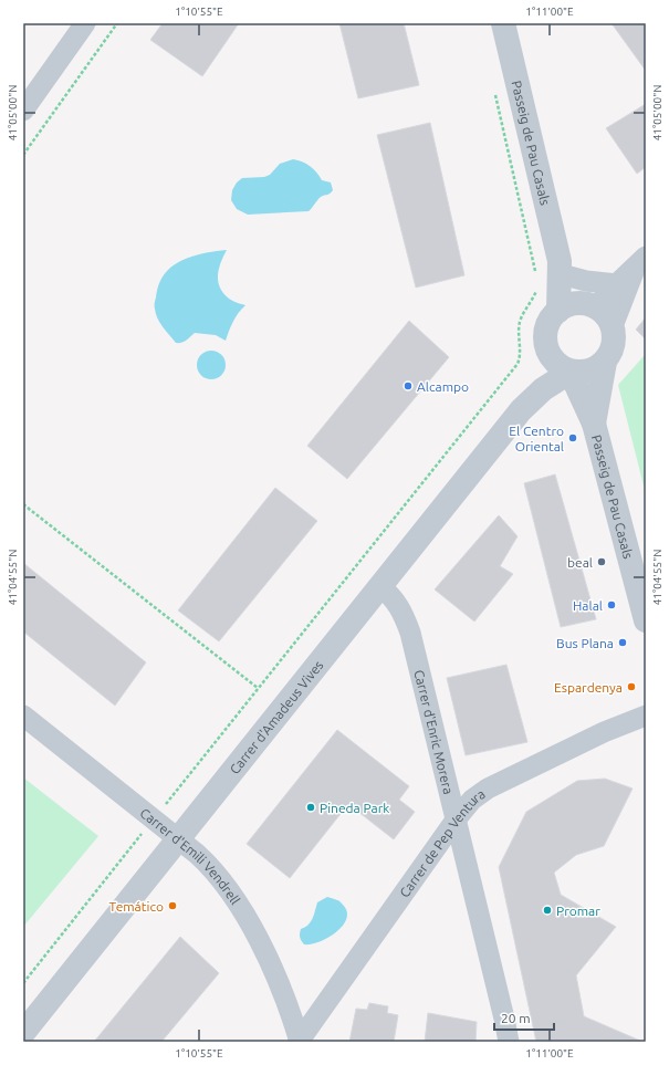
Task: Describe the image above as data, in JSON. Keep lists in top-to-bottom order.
{
  "streets": {
    "street": [
      "Passeig de Pau Casals",
      "Carrer d'Amadeus Vives",
      "Carrer d'Enric Morera",
      "Carrer de Pep Ventura",
      "Carrer d'Emili Vendrell"
    ]
  },
  "crossings": [
    ["Passeig de Pau Casals", "Carrer d'Amadeus Vives"],
    ["Carrer d'Amadeus Vives", "Carrer d'Enric Morera"],
    ["Carrer d'Amadeus Vives", "Carrer d'Emili Vendrell"],
    ["Carrer d'Enric Morera", "Carrer de Pep Ventura"],
    ["Carrer de Pep Ventura", "Carrer d'Emili Vendrell"]
  ],
  "places": [
    "Alcampo",
    "El Centro Oriental",
    "beal",
    "Halal",
    "Bus Plana",
    "Espardenya",
    "Pineda Park",
    "Temático",
    "Promar"
  ],
  "scale_bar": "20 m",
  "coordinates": [
    "1°10'55\"E",
    "1°11'00\"E",
    "41°05'00\"N",
    "41°04'55\"N"
  ]
}
